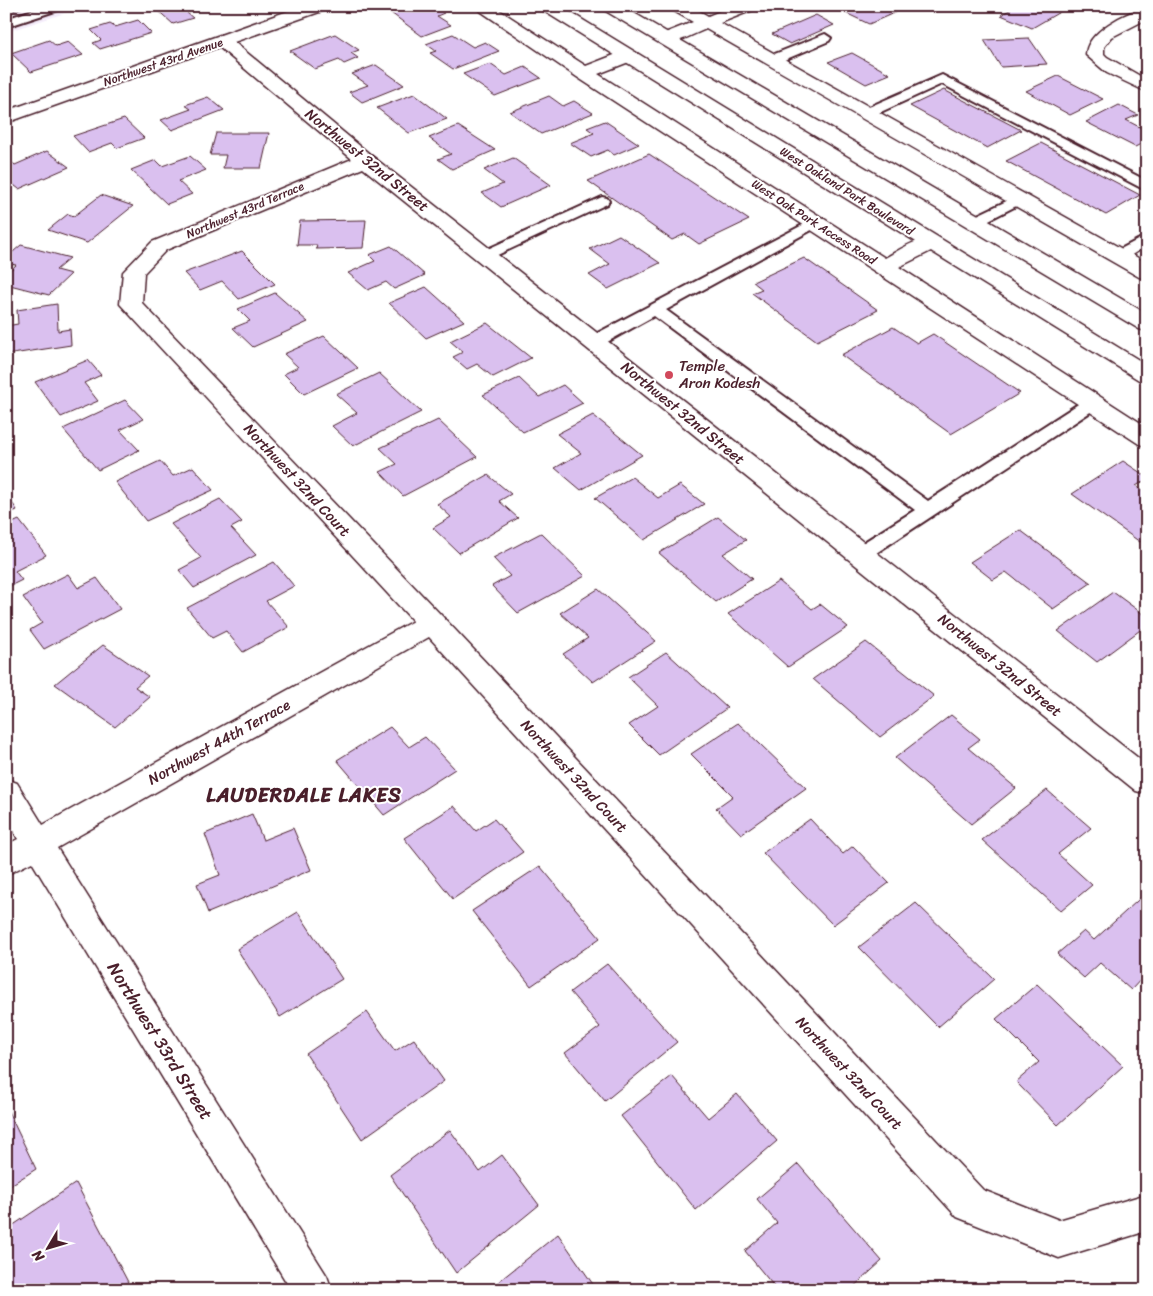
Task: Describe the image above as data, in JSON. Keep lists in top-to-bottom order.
{
  "streets": {
    "street": [
      "Northwest 43rd Avenue",
      "Northwest 32nd Street",
      "West Oakland Park Boulevard",
      "Northwest 43rd Terrace",
      "West Oak Park Access Road",
      "Northwest 32nd Court",
      "Northwest 44th Terrace",
      "Northwest 33rd Street"
    ]
  },
  "crossings": [
    ["Northwest 43rd Avenue", "Northwest 32nd Street"],
    ["Northwest 32nd Street", "Northwest 43rd Terrace"],
    ["Northwest 43rd Terrace", "Northwest 32nd Court"],
    ["Northwest 32nd Court", "Northwest 44th Terrace"],
    ["Northwest 44th Terrace", "Northwest 33rd Street"]
  ],
  "districts": ["LAUDERDALE LAKES"],
  "places": ["Temple Aron Kodesh"],
  "north": "bottom left"
}
